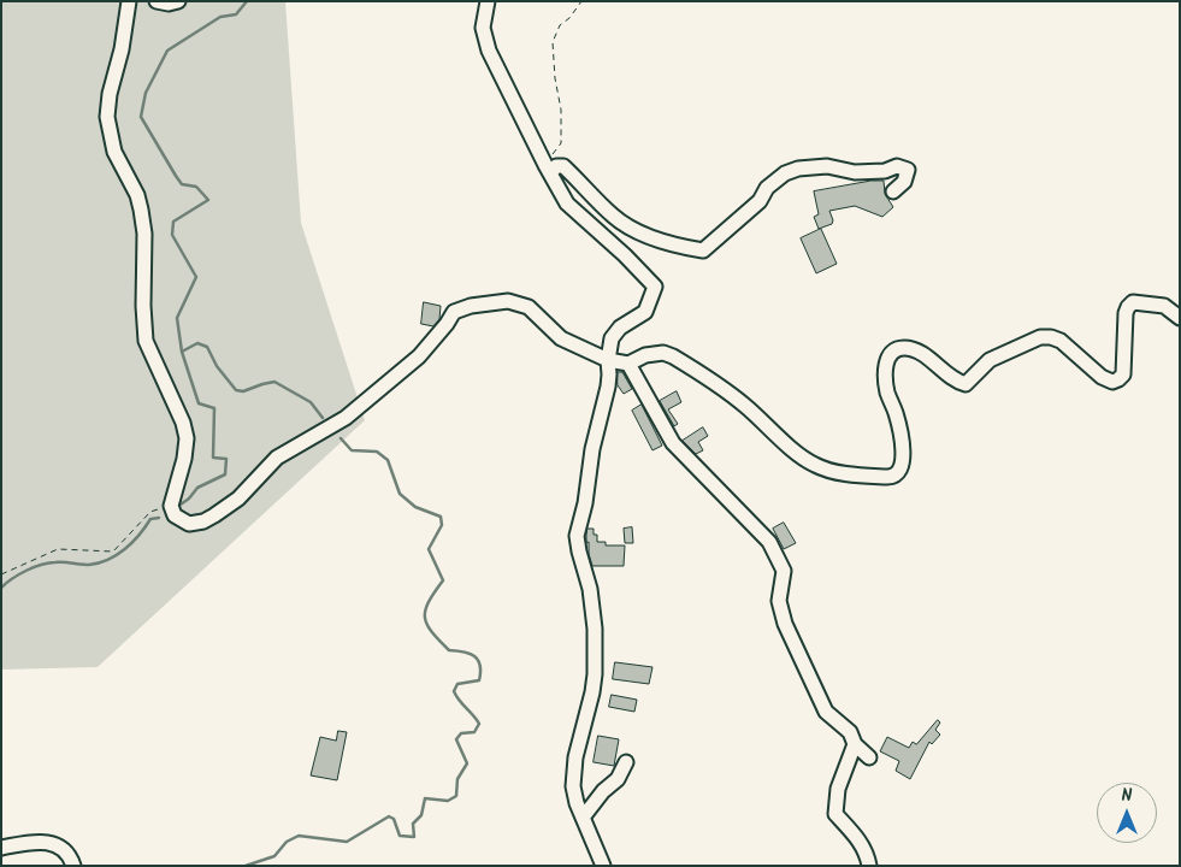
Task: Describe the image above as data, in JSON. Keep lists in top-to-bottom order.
{
  "north": "top"
}
